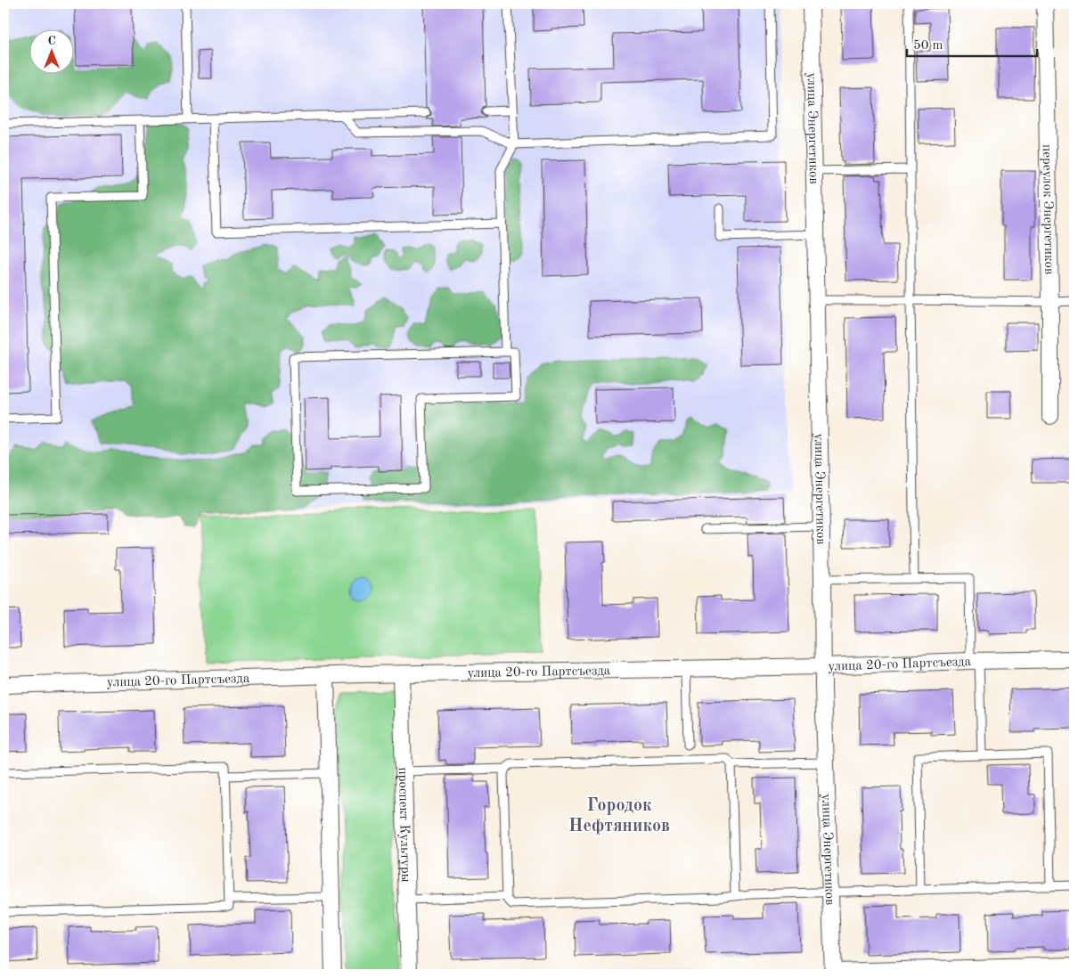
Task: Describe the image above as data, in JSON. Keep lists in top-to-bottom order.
{
  "streets": {
    "street": [
      "улица Энергетиков",
      "переулок Энергетиков",
      "улица 20-го Партсъезда",
      "проспект Культуры"
    ]
  },
  "crossings": [
    ["улица Энергетиков", "улица 20-го Партсъезда"],
    ["улица 20-го Партсъезда", "проспект Культуры"]
  ],
  "districts": ["Городок Нефтяников"],
  "scale_bar": "50 m",
  "north": "top"
}
